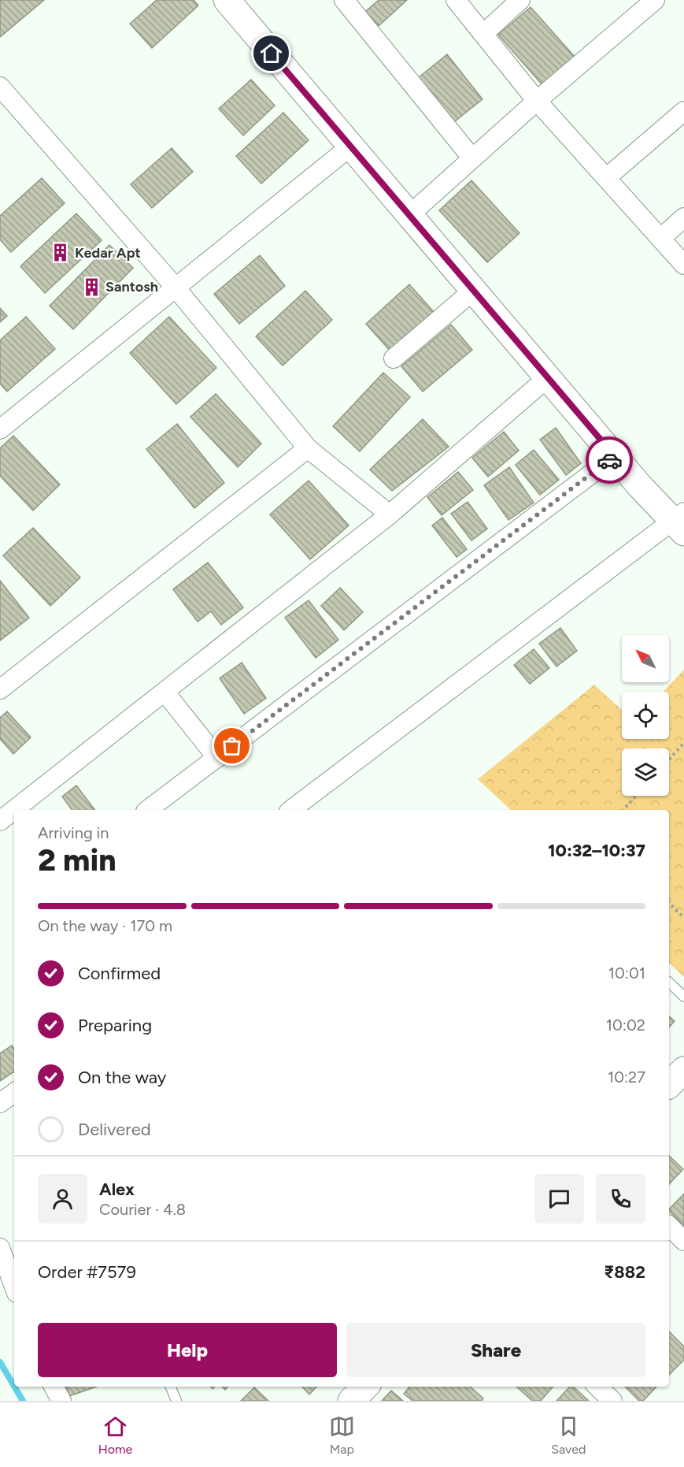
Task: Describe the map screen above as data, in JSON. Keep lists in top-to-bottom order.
{
  "places": {
    "building": ["Kedar Apt", "Santosh"]
  },
  "north": "top left",
  "page": {
    "heading": ["2 min", "Arriving in", "10:32–10:37"],
    "panel": [
      "Alex",
      "Courier · 4.8",
      "Order #7579",
      "₹882"
    ],
    "bar": "On the way · 170 m",
    "list": [
      ["Confirmed", "10:01"],
      ["Preparing", "10:02"],
      ["On the way", "10:27"],
      "Delivered"
    ],
    "buttons": ["Help", "Share"],
    "tabs": ["Home", "Map", "Saved"]
  }
}
